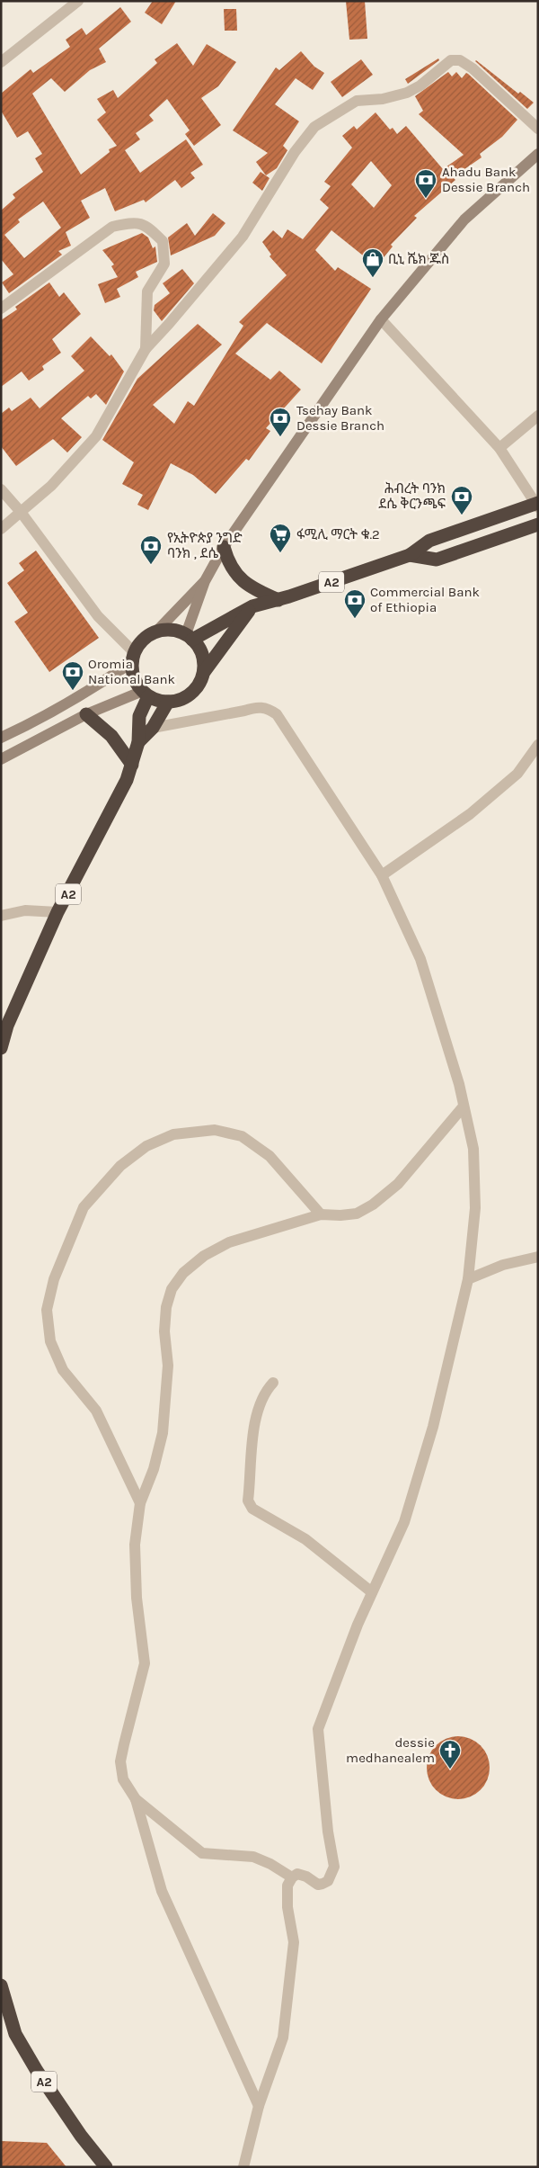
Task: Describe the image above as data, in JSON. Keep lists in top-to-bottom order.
{
  "streets": {
    "highway": ["A2"]
  },
  "places": {
    "bank": [
      "Ahadu Bank Dessie Branch",
      "Tsehay Bank Dessie Branch",
      "ሕብረት ባንክ ደሴ ቅርንጫፍ",
      "የኢትዮጵያ ንግድ ባንክ , ደሴ",
      "Commercial Bank of Ethiopia",
      "Oromia National Bank"
    ],
    "shop": ["ቢኒ ሼክ ጁስ"],
    "supermarket": ["ፋሚሊ ማርት ቁ.2"],
    "church": ["dessie medhanealem"]
  }
}
